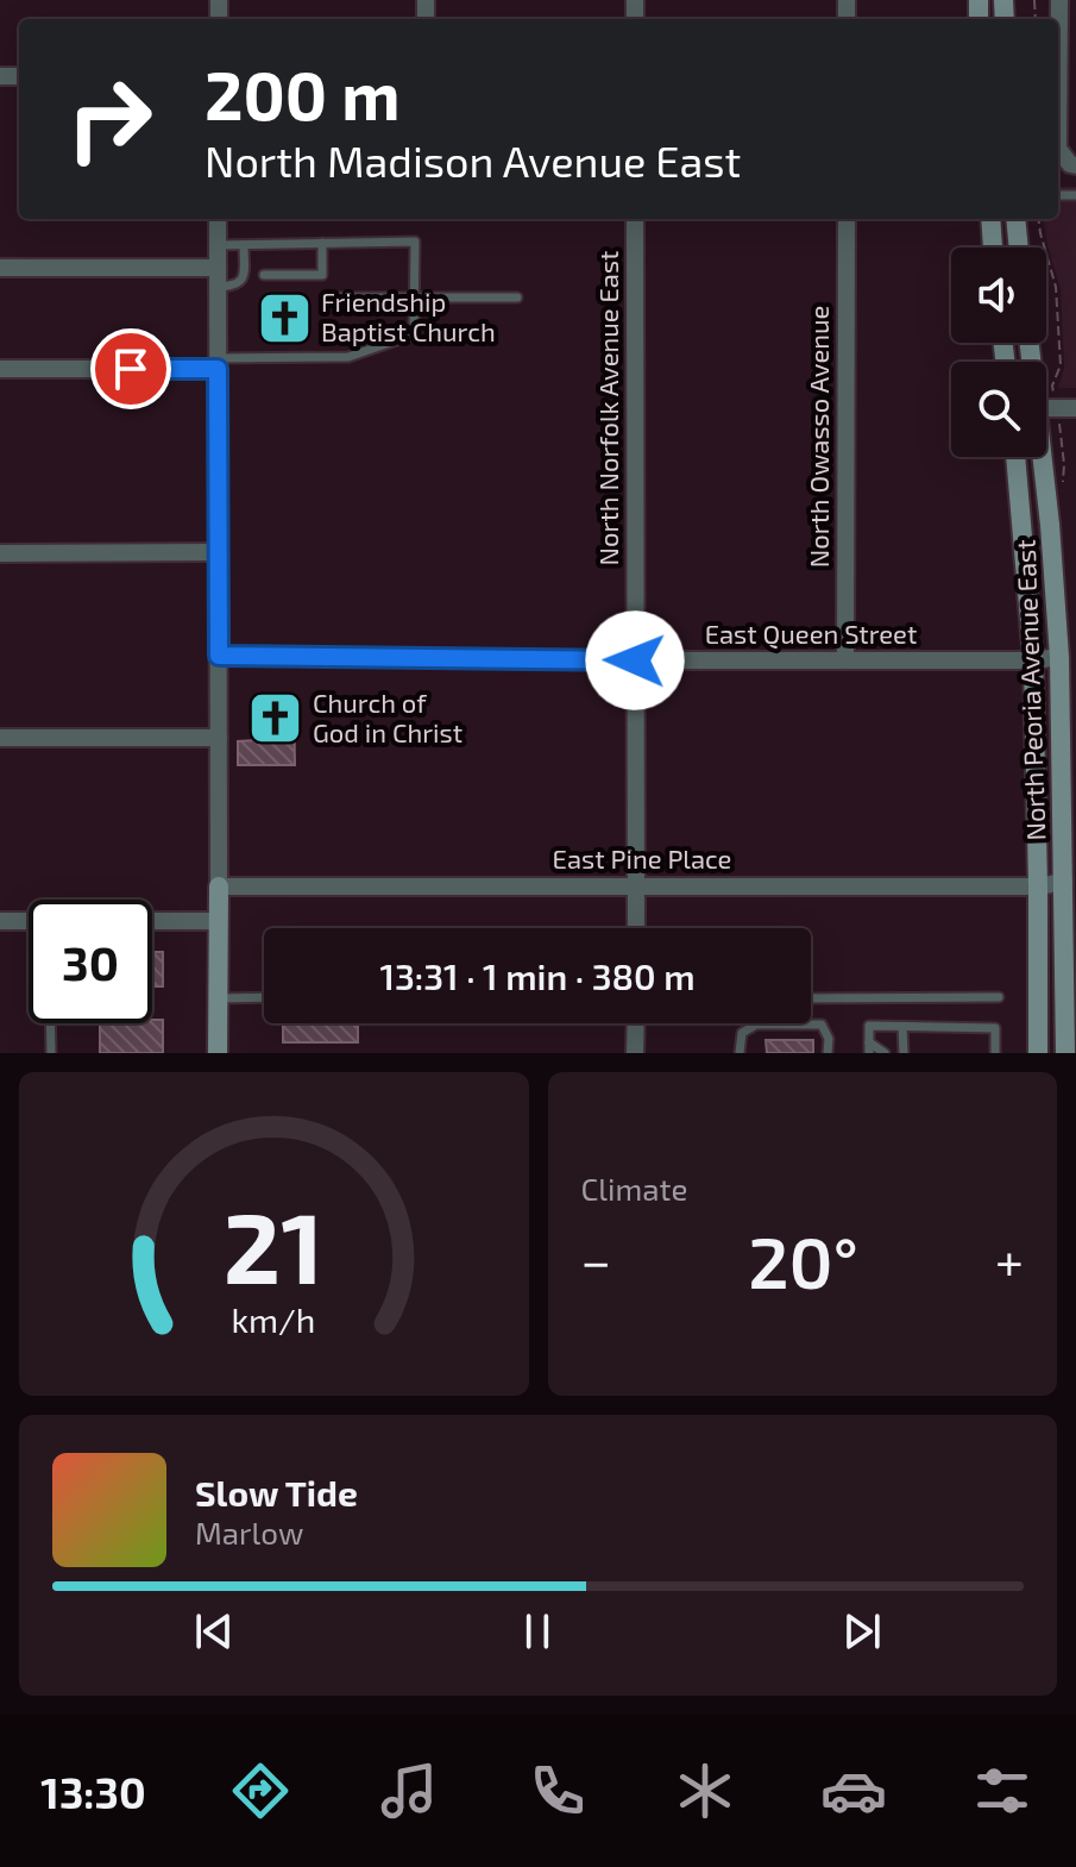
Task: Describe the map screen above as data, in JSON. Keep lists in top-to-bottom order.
{
  "streets": {
    "main road": ["North Peoria Avenue East"],
    "street": [
      "North Norfolk Avenue East",
      "North Owasso Avenue",
      "East Queen Street",
      "East Pine Place"
    ]
  },
  "crossings": [
    ["North Norfolk Avenue East", "East Queen Street"],
    ["North Norfolk Avenue East", "East Pine Place"],
    ["North Owasso Avenue", "East Queen Street"],
    ["East Queen Street", "North Peoria Avenue East"],
    ["North Peoria Avenue East", "East Pine Place"]
  ],
  "places": {
    "church": ["Friendship Baptist Church", "Church of God in Christ"]
  },
  "page": {
    "turn": ["200 m", "North Madison Avenue East"],
    "limit": "30",
    "trip": "13:31 · 1 min · 380 m",
    "tile": "Climate",
    "heat": ["−", "20°", "+"],
    "song": ["Slow Tide", "Marlow"],
    "tabs": "13:30",
    "gauge": ["21", "km/h"]
  }
}
